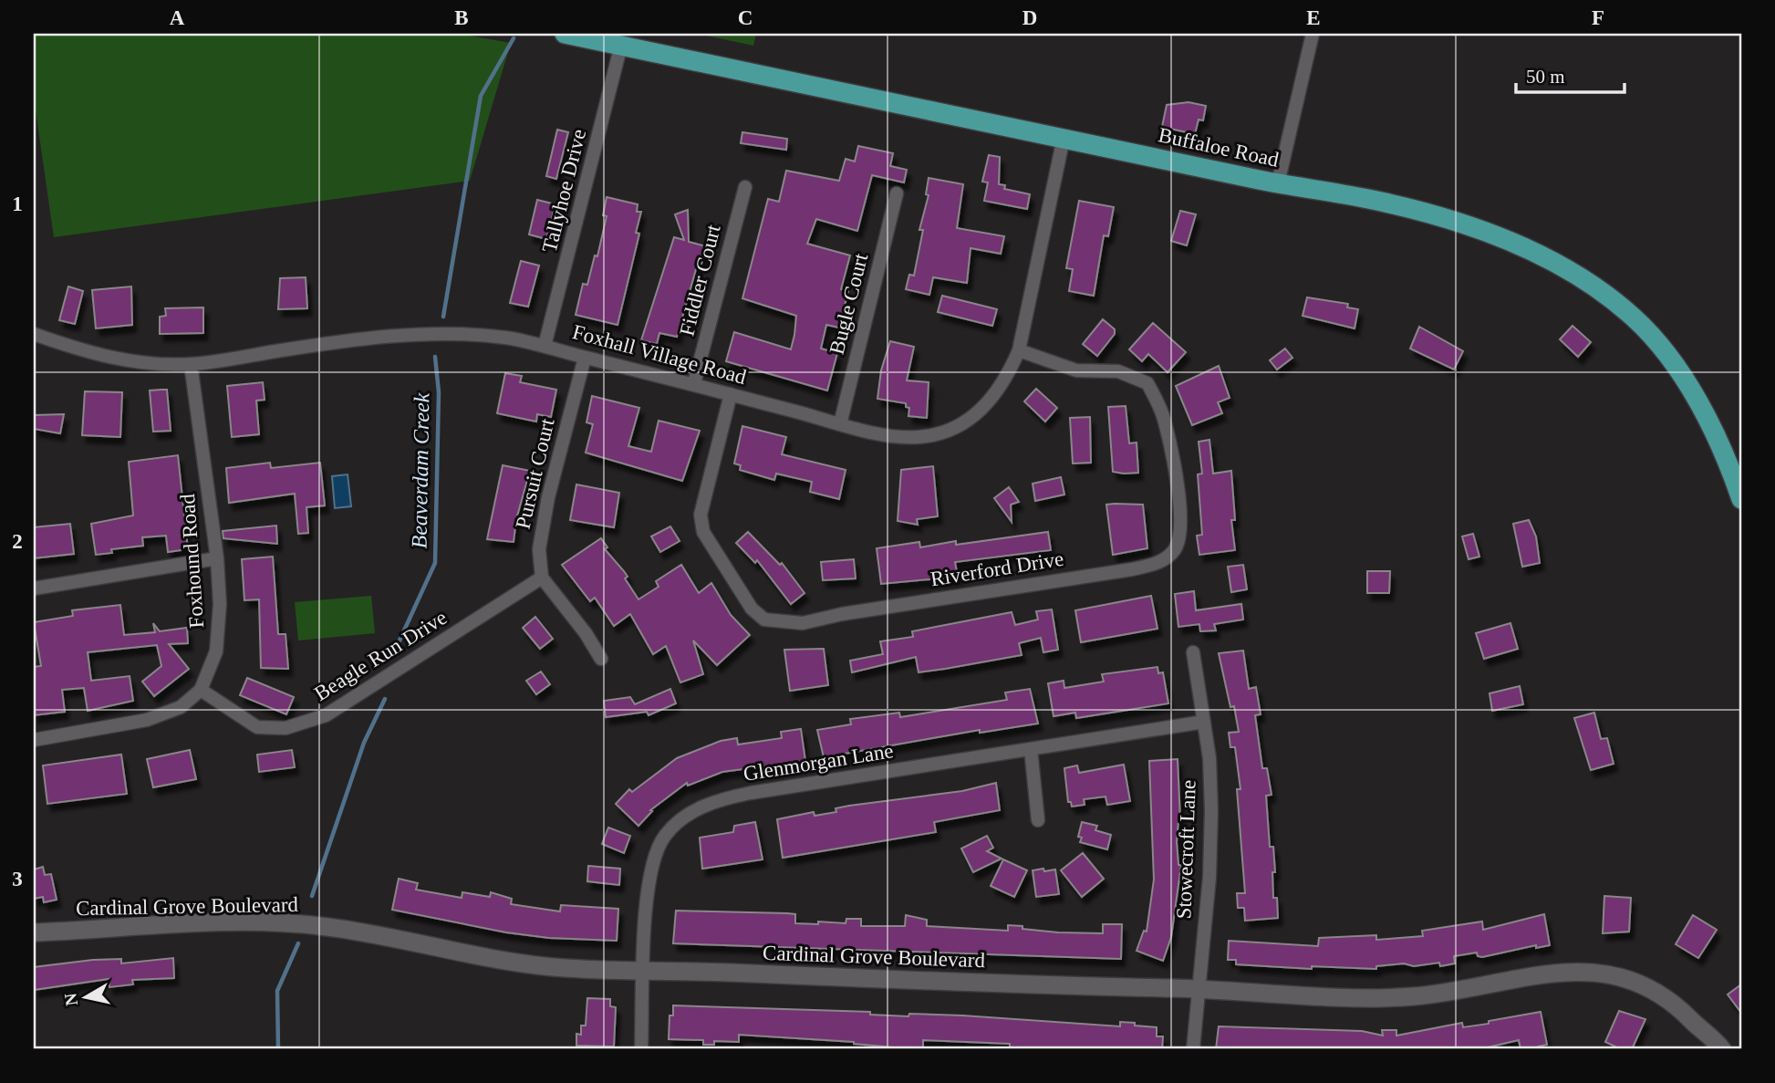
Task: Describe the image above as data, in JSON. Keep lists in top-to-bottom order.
{
  "streets": {
    "main road": ["Buffaloe Road"],
    "street": [
      "Tallyhoe Drive",
      "Fiddler Court",
      "Bugle Court",
      "Foxhall Village Road",
      "Pursuit Court",
      "Foxhound Road",
      "Riverford Drive",
      "Beagle Run Drive",
      "Glenmorgan Lane",
      "Stowecroft Lane",
      "Cardinal Grove Boulevard"
    ]
  },
  "crossings": [
    ["Buffaloe Road", "Tallyhoe Drive"],
    ["Buffaloe Road", "Foxhall Village Road"],
    ["Tallyhoe Drive", "Foxhall Village Road"],
    ["Fiddler Court", "Foxhall Village Road"],
    ["Bugle Court", "Foxhall Village Road"],
    ["Foxhall Village Road", "Pursuit Court"],
    ["Foxhall Village Road", "Foxhound Road"],
    ["Foxhall Village Road", "Riverford Drive"],
    ["Pursuit Court", "Beagle Run Drive"],
    ["Foxhound Road", "Beagle Run Drive"],
    ["Glenmorgan Lane", "Stowecroft Lane"],
    ["Glenmorgan Lane", "Cardinal Grove Boulevard"],
    ["Stowecroft Lane", "Cardinal Grove Boulevard"]
  ],
  "water": ["Beaverdam Creek"],
  "scale_bar": "50 m",
  "north": "left",
  "grid": {
    "columns": [
      "A",
      "B",
      "C",
      "D",
      "E",
      "F"
    ],
    "rows": ["1", "2", "3"]
  }
}
